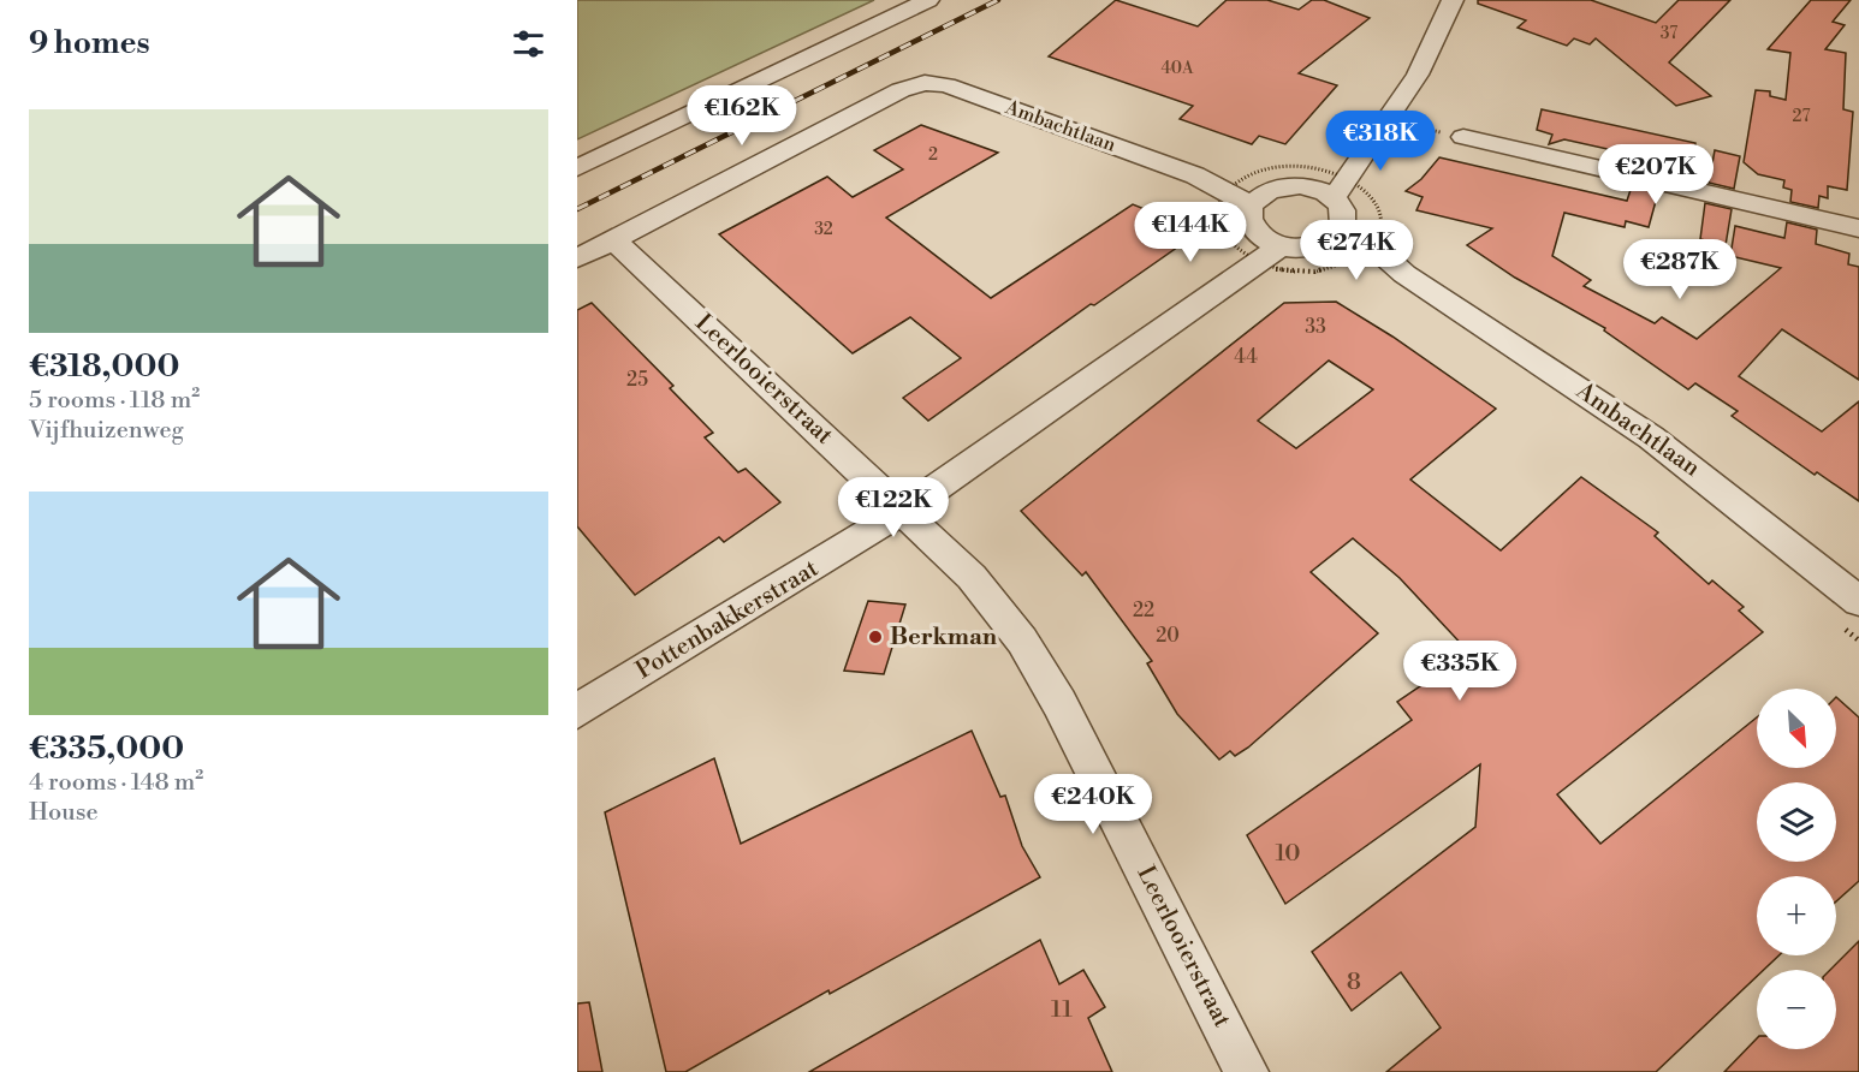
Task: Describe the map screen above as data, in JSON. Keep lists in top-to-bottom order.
{
  "streets": {
    "street": ["Ambachtlaan", "Leerlooierstraat", "Pottenbakkerstraat"]
  },
  "crossings": [
    ["Ambachtlaan", "Leerlooierstraat"],
    ["Ambachtlaan", "Pottenbakkerstraat"],
    ["Leerlooierstraat", "Pottenbakkerstraat"]
  ],
  "places": ["Berkman"],
  "house_numbers": [
    "37",
    "40A",
    "27",
    "2",
    "32",
    "33",
    "44",
    "25",
    "22",
    "20",
    "10",
    "8",
    "11"
  ],
  "north": "bottom right",
  "page": {
    "heading": "9 homes",
    "price": [
      "€162K",
      "€318K",
      "€207K",
      "€144K",
      "€274K",
      "€287K",
      "€122K",
      "€335K",
      "€240K"
    ],
    "list": [
      {
        "name": "€318,000",
        "note": "5 rooms · 118 m² · Vijfhuizenweg"
      },
      {
        "name": "€335,000",
        "note": "4 rooms · 148 m² · House"
      }
    ],
    "map_buttons": ["+", "−"]
  }
}
